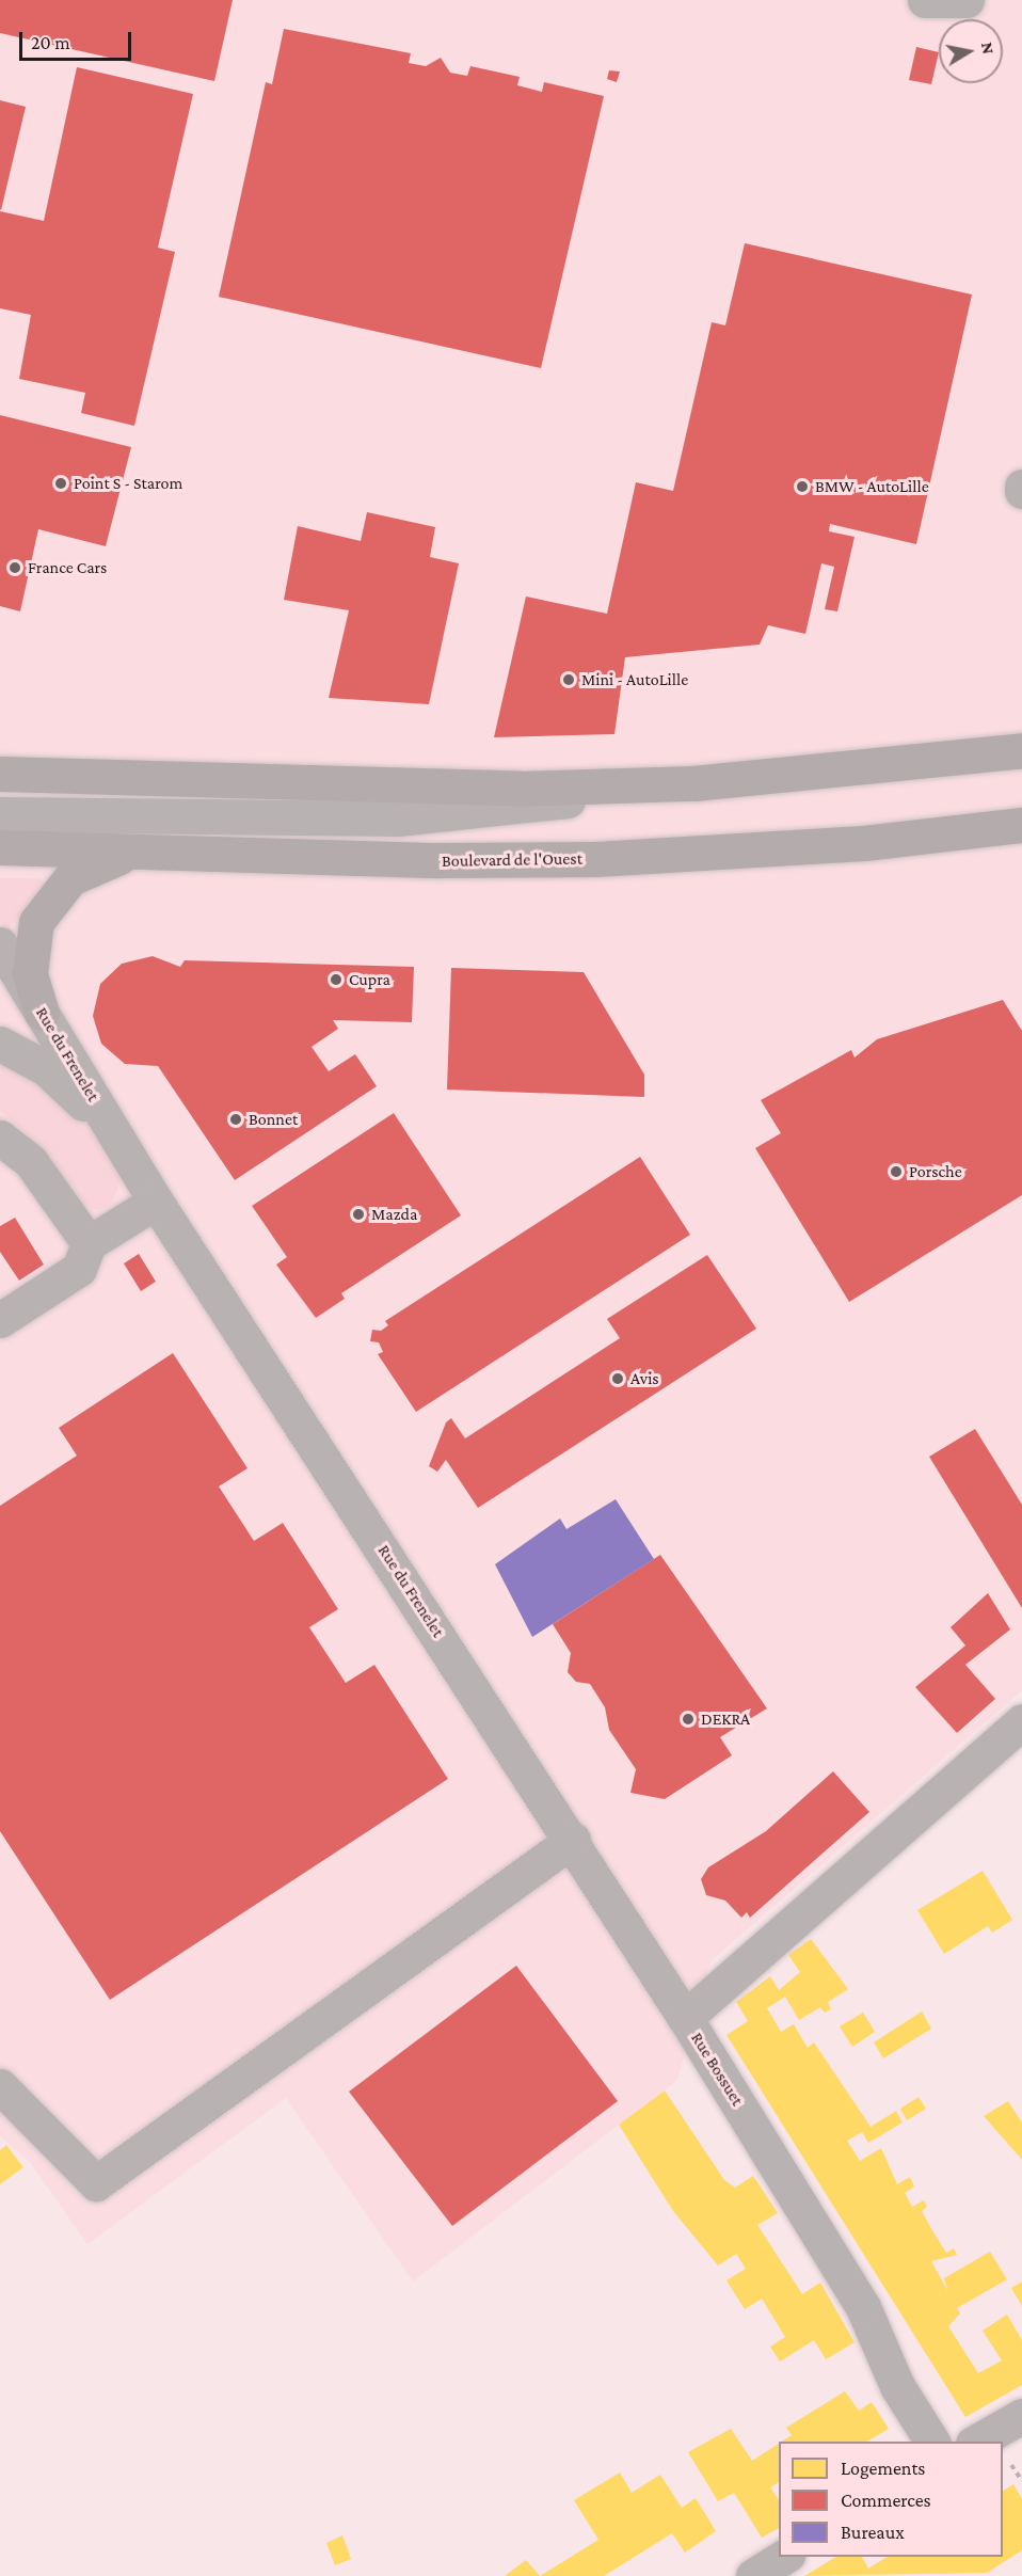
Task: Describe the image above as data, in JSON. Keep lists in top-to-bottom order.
{
  "streets": {
    "main road": ["Boulevard de l'Ouest"],
    "street": ["Rue du Frenelet", "Rue Bossuet"]
  },
  "crossings": [
    ["Rue du Frenelet", "Rue Bossuet"]
  ],
  "places": [
    "Point S - Starom",
    "BMW - AutoLille",
    "France Cars",
    "Mini - AutoLille",
    "Cupra",
    "Bonnet",
    "Porsche",
    "Mazda",
    "Avis",
    "DEKRA"
  ],
  "legend": ["Logements", "Commerces", "Bureaux"],
  "scale_bar": "20 m",
  "north": "right"
}
